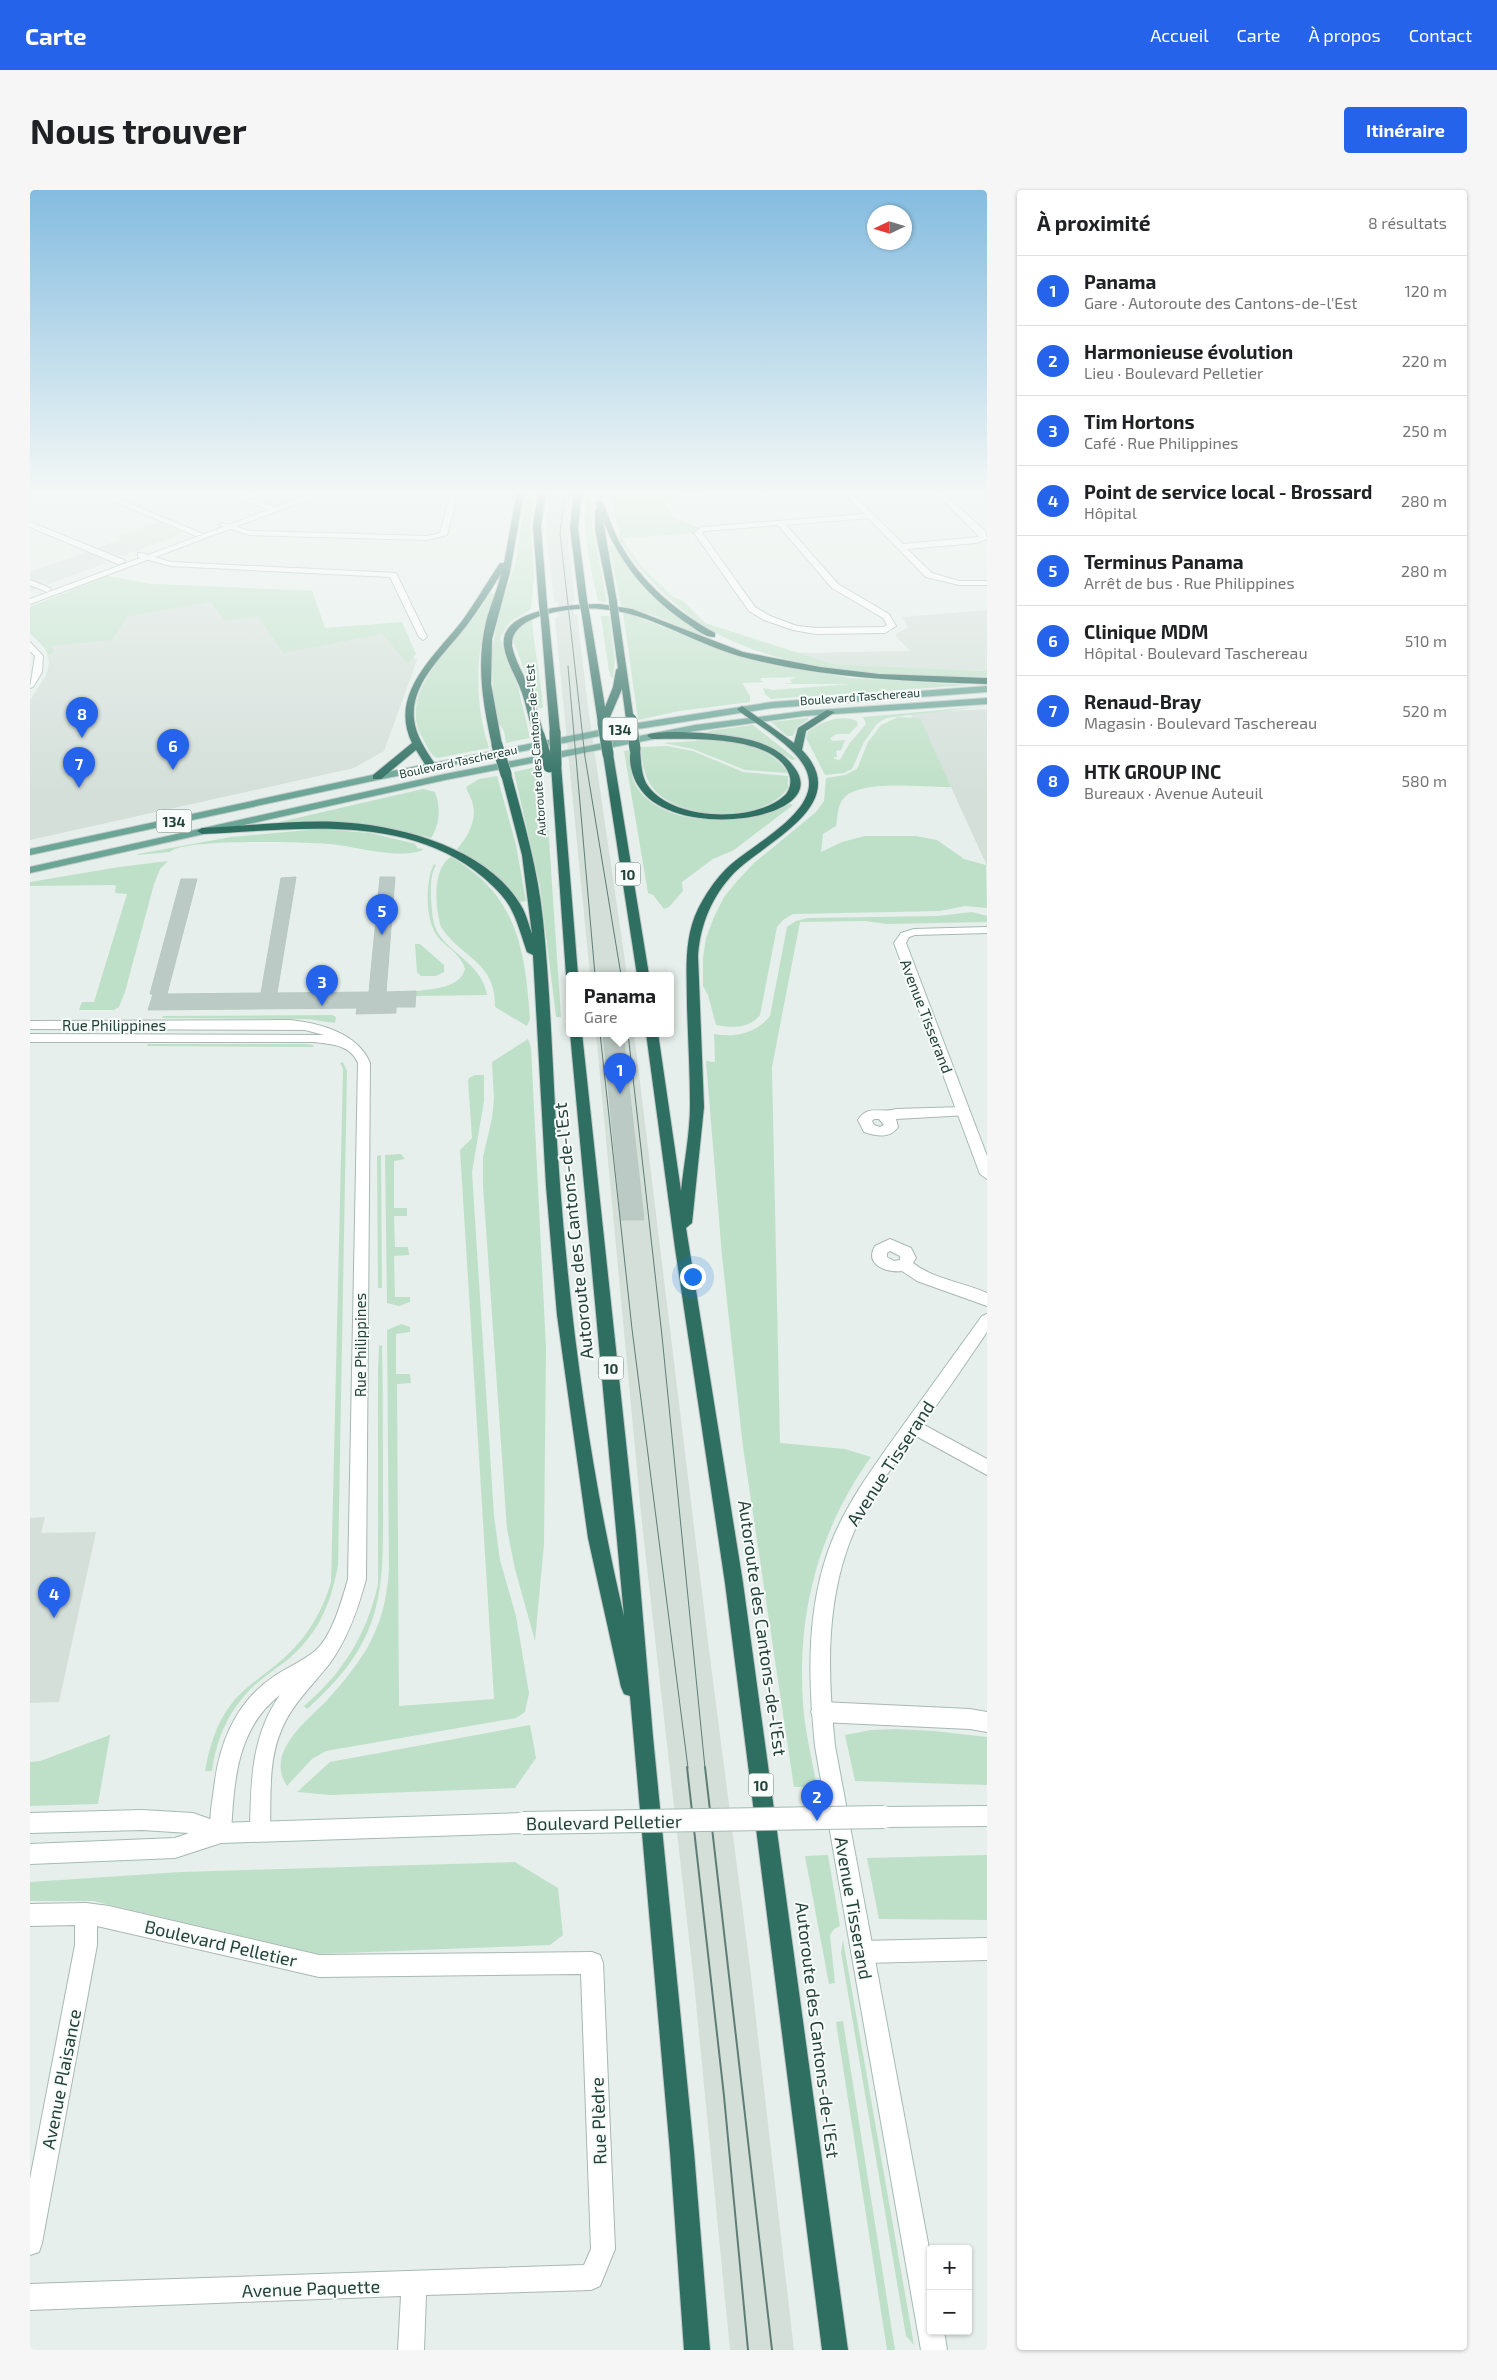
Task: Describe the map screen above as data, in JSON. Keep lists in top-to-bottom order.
{
  "streets": {
    "highway": ["Autoroute des Cantons-de-l'Est", "10"],
    "main road": ["Boulevard Taschereau", "134"],
    "street": [
      "Avenue Tisserand",
      "Rue Philippines",
      "Boulevard Pelletier",
      "Avenue Plaisance",
      "Rue Plèdre",
      "Avenue Paquette"
    ]
  },
  "crossings": [
    ["Rue Philippines", "Boulevard Pelletier"],
    ["Boulevard Pelletier", "Avenue Plaisance"],
    ["Boulevard Pelletier", "Rue Plèdre"],
    ["Rue Plèdre", "Avenue Paquette"]
  ],
  "north": "left",
  "page": {
    "header": "Carte",
    "nav": [
      "Accueil",
      "Carte",
      "À propos",
      "Contact"
    ],
    "buttons": "Itinéraire",
    "title": "Nous trouver",
    "heading": ["À proximité", "8 résultats"],
    "list": [
      {
        "mark": "1",
        "name": "Panama",
        "note": "Gare · Autoroute des Cantons-de-l'Est",
        "value": "120 m"
      },
      {
        "mark": "2",
        "name": "Harmonieuse évolution",
        "note": "Lieu · Boulevard Pelletier",
        "value": "220 m"
      },
      {
        "mark": "3",
        "name": "Tim Hortons",
        "note": "Café · Rue Philippines",
        "value": "250 m"
      },
      {
        "mark": "4",
        "name": "Point de service local - Brossard",
        "note": "Hôpital",
        "value": "280 m"
      },
      {
        "mark": "5",
        "name": "Terminus Panama",
        "note": "Arrêt de bus · Rue Philippines",
        "value": "280 m"
      },
      {
        "mark": "6",
        "name": "Clinique MDM",
        "note": "Hôpital · Boulevard Taschereau",
        "value": "510 m"
      },
      {
        "mark": "7",
        "name": "Renaud-Bray",
        "note": "Magasin · Boulevard Taschereau",
        "value": "520 m"
      },
      {
        "mark": "8",
        "name": "HTK GROUP INC",
        "note": "Bureaux · Avenue Auteuil",
        "value": "580 m"
      }
    ],
    "pins": [
      "8",
      "6",
      "7",
      "5",
      "3",
      "1",
      "4",
      "2"
    ],
    "popup": ["Panama", "Gare"],
    "map_buttons": ["+", "−"]
  }
}
